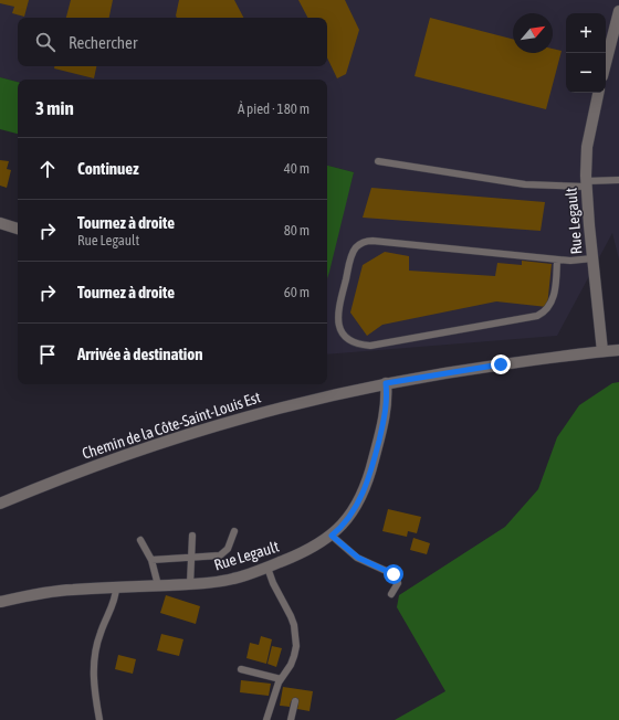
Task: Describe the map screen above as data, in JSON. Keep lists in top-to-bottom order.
{
  "streets": {
    "street": ["Rue Legault", "Chemin de la Côte-Saint-Louis Est"]
  },
  "crossings": [
    ["Rue Legault", "Chemin de la Côte-Saint-Louis Est"]
  ],
  "north": "top right",
  "page": {
    "map_buttons": ["+", "−"],
    "search": "Rechercher",
    "heading": ["3 min", "À pied · 180 m"],
    "list": [
      ["Continuez", "40 m"],
      ["Tournez à droite", "Rue Legault", "80 m"],
      ["Tournez à droite", "60 m"],
      "Arrivée à destination"
    ]
  }
}
